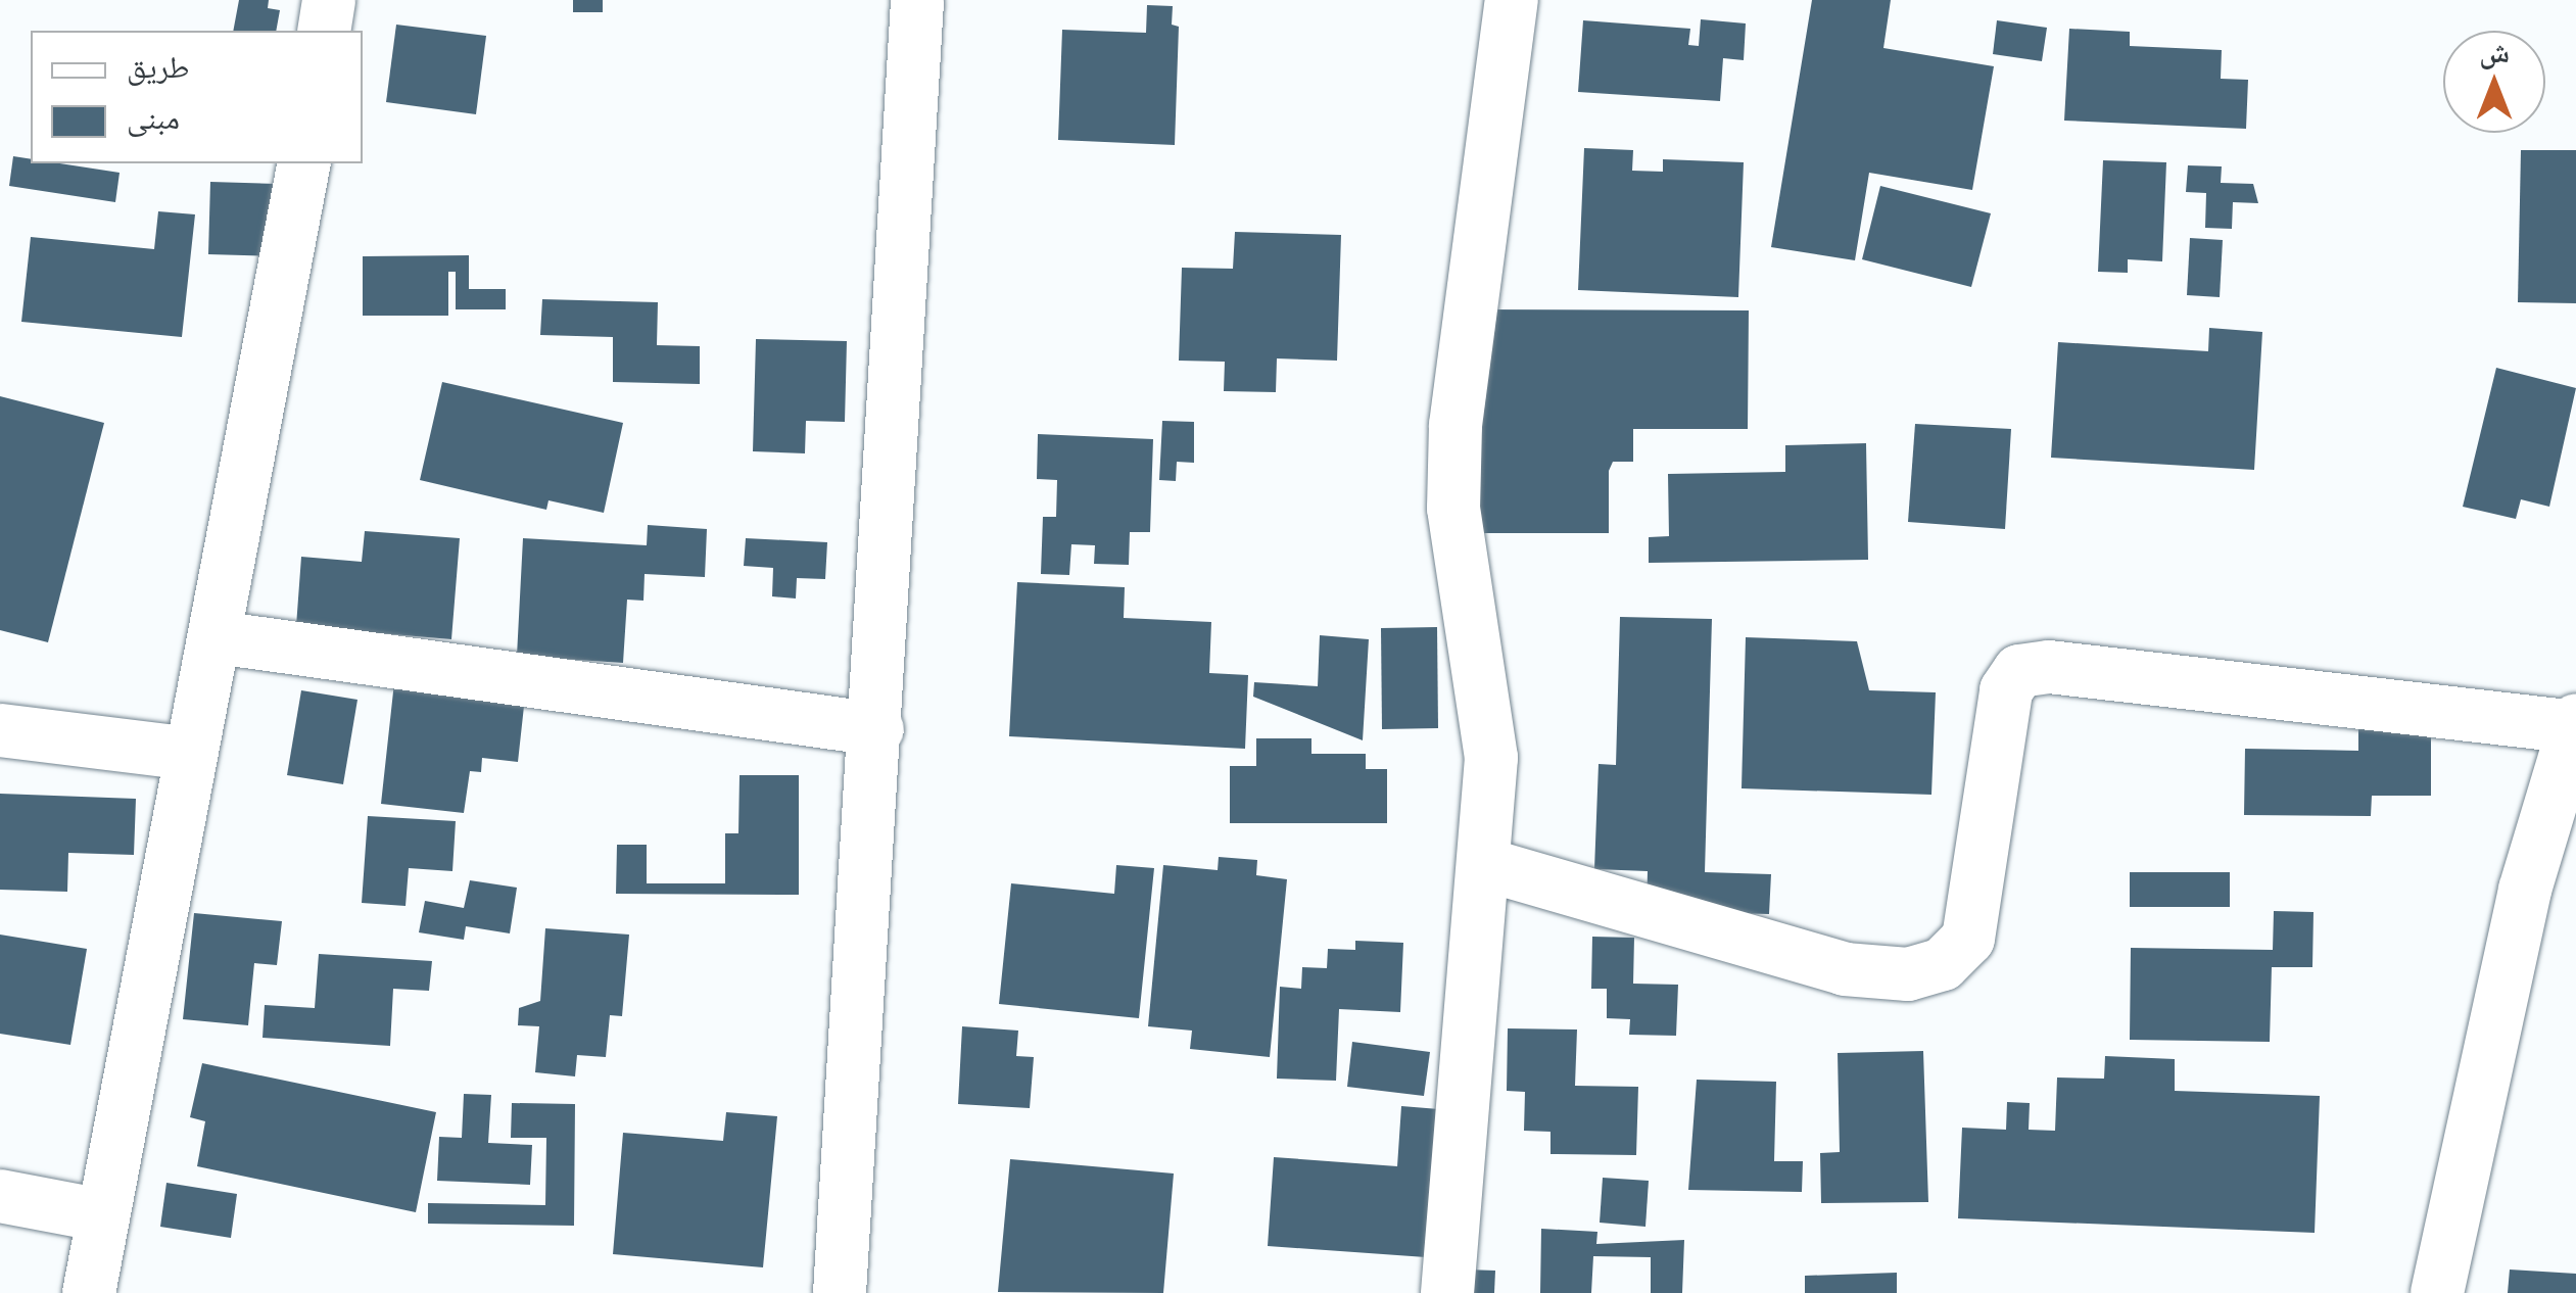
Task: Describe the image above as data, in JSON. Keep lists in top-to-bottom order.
{
  "legend": ["طريق", "مبنى"],
  "north": "top"
}
